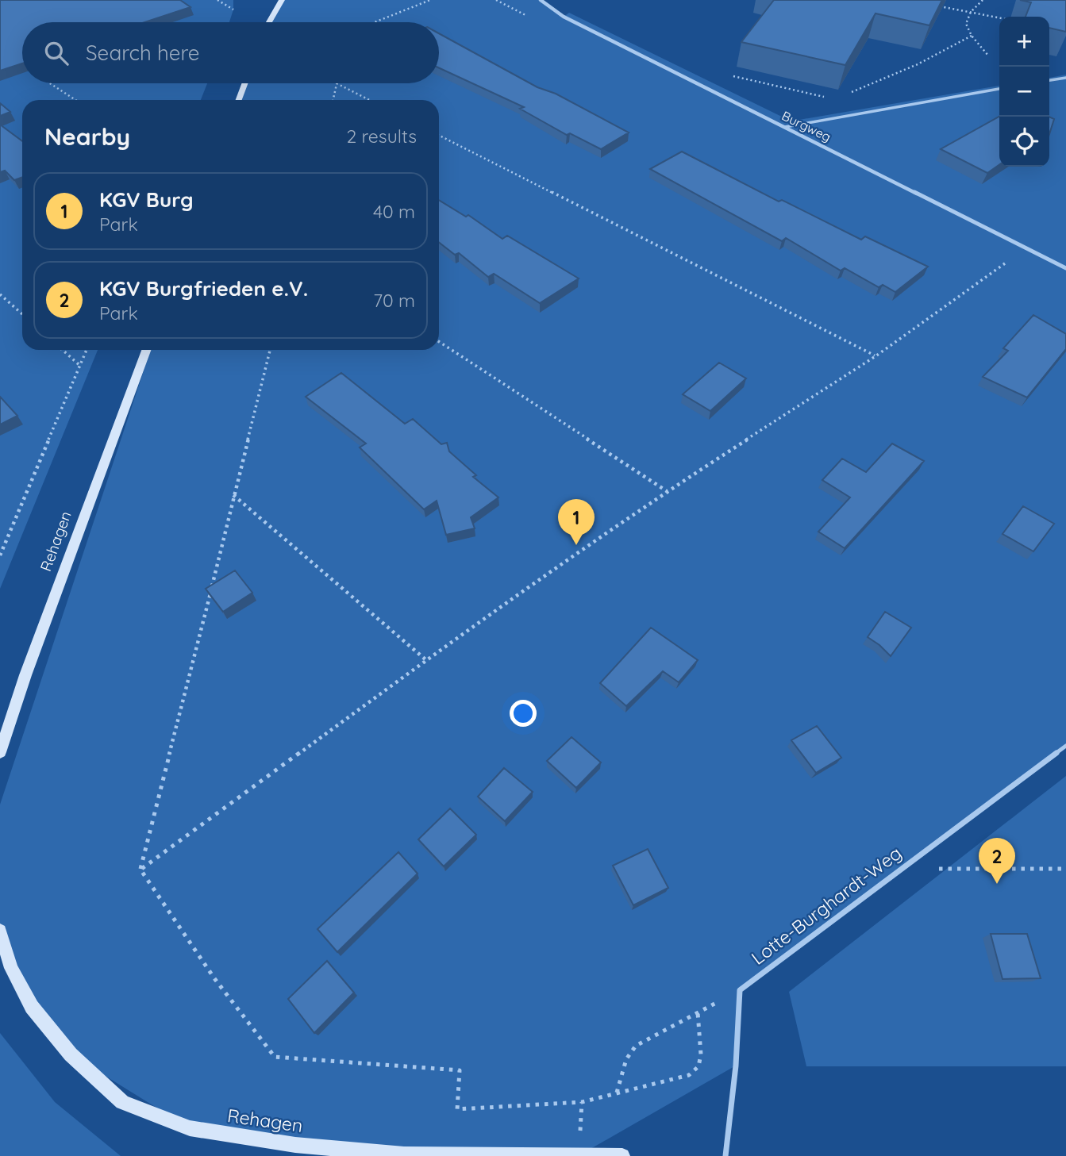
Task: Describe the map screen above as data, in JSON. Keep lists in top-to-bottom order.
{
  "streets": {
    "street": ["Burgweg", "Rehagen"],
    "lane": ["Lotte-Burghardt-Weg"]
  },
  "page": {
    "map_buttons": ["+", "−"],
    "search": "Search here",
    "heading": ["Nearby", "2 results"],
    "list": [
      {
        "mark": "1",
        "name": "KGV Burg",
        "note": "Park",
        "value": "40 m"
      },
      {
        "mark": "2",
        "name": "KGV Burgfrieden e.V.",
        "note": "Park",
        "value": "70 m"
      }
    ],
    "pins": ["1", "2"]
  }
}
